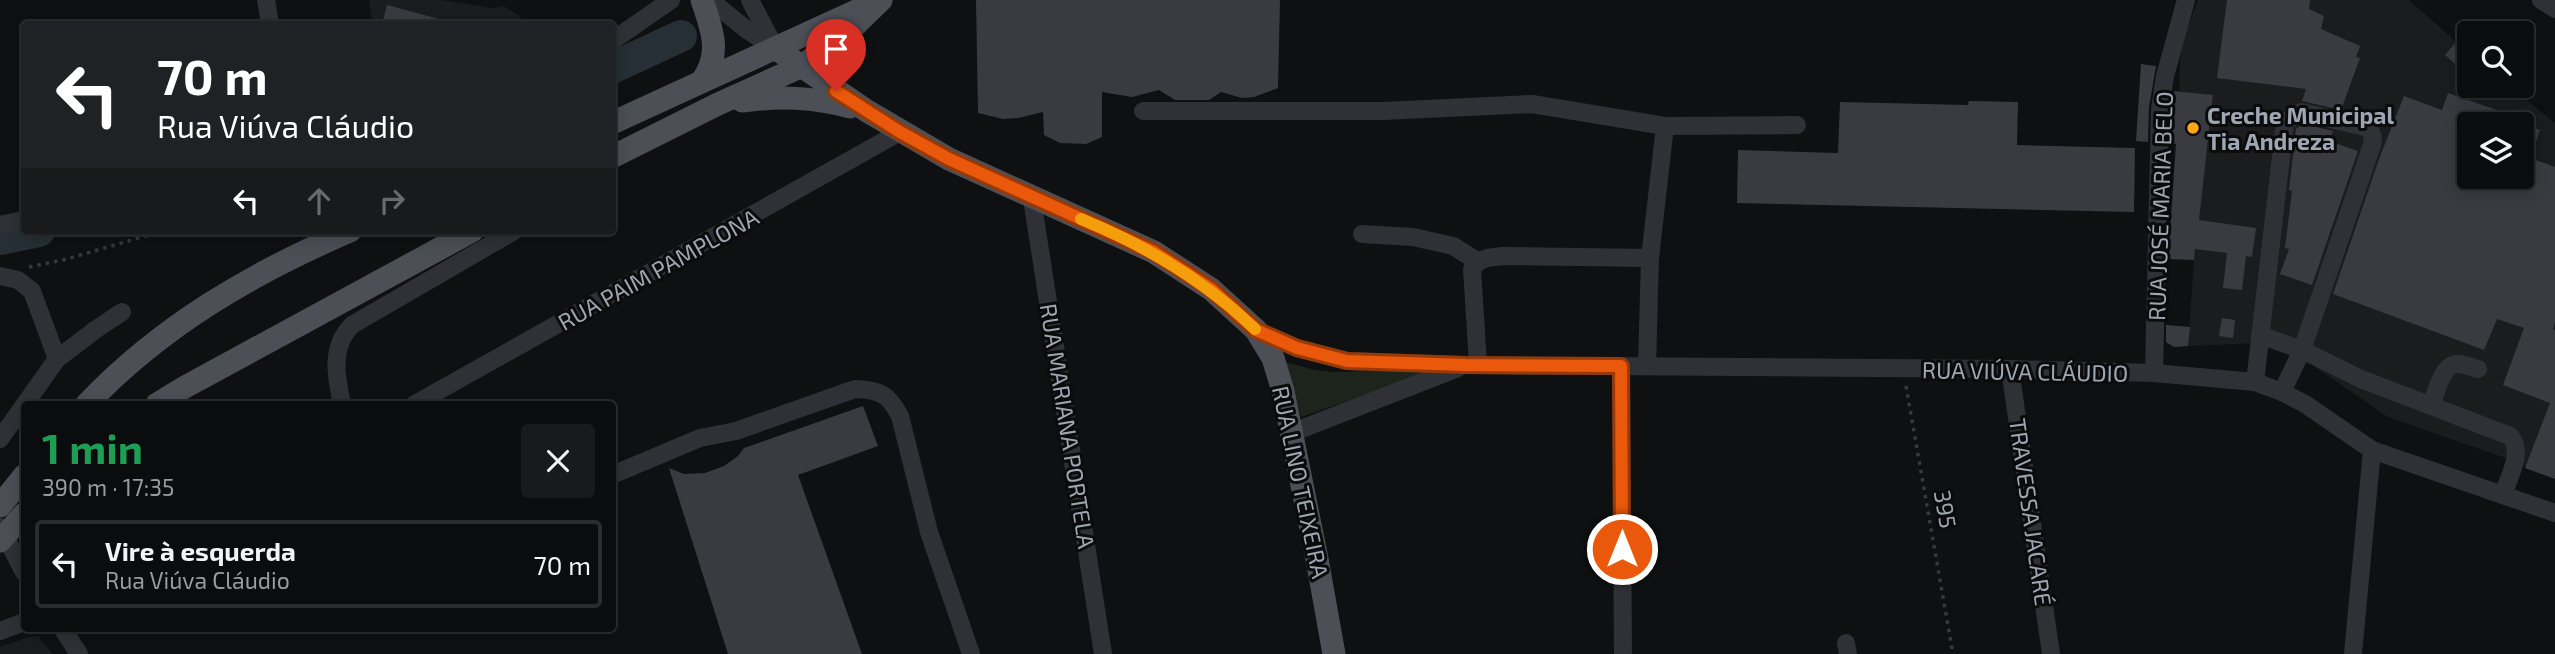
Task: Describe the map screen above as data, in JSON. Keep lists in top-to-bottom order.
{
  "streets": {
    "main road": ["RUA LINO TEIXEIRA"],
    "street": [
      "RUA JOSÉ MARIA BELO",
      "RUA PAIM PAMPLONA",
      "RUA VIÚVA CLÁUDIO",
      "RUA MARIANA PORTELA",
      "TRAVESSA JACARÉ"
    ],
    "path": ["395"]
  },
  "crossings": [
    ["RUA JOSÉ MARIA BELO", "RUA VIÚVA CLÁUDIO"],
    ["RUA PAIM PAMPLONA", "RUA LINO TEIXEIRA"],
    ["RUA VIÚVA CLÁUDIO", "RUA LINO TEIXEIRA"],
    ["RUA VIÚVA CLÁUDIO", "395"],
    ["RUA VIÚVA CLÁUDIO", "TRAVESSA JACARÉ"],
    ["RUA MARIANA PORTELA", "RUA LINO TEIXEIRA"]
  ],
  "places": ["Creche Municipal Tia Andreza"],
  "page": {
    "turn": ["70 m", "Rua Viúva Cláudio"],
    "heading": ["1 min", "390 m · 17:35"],
    "list": [
      {
        "name": "Vire à esquerda",
        "note": "Rua Viúva Cláudio",
        "value": "70 m"
      }
    ]
  }
}
